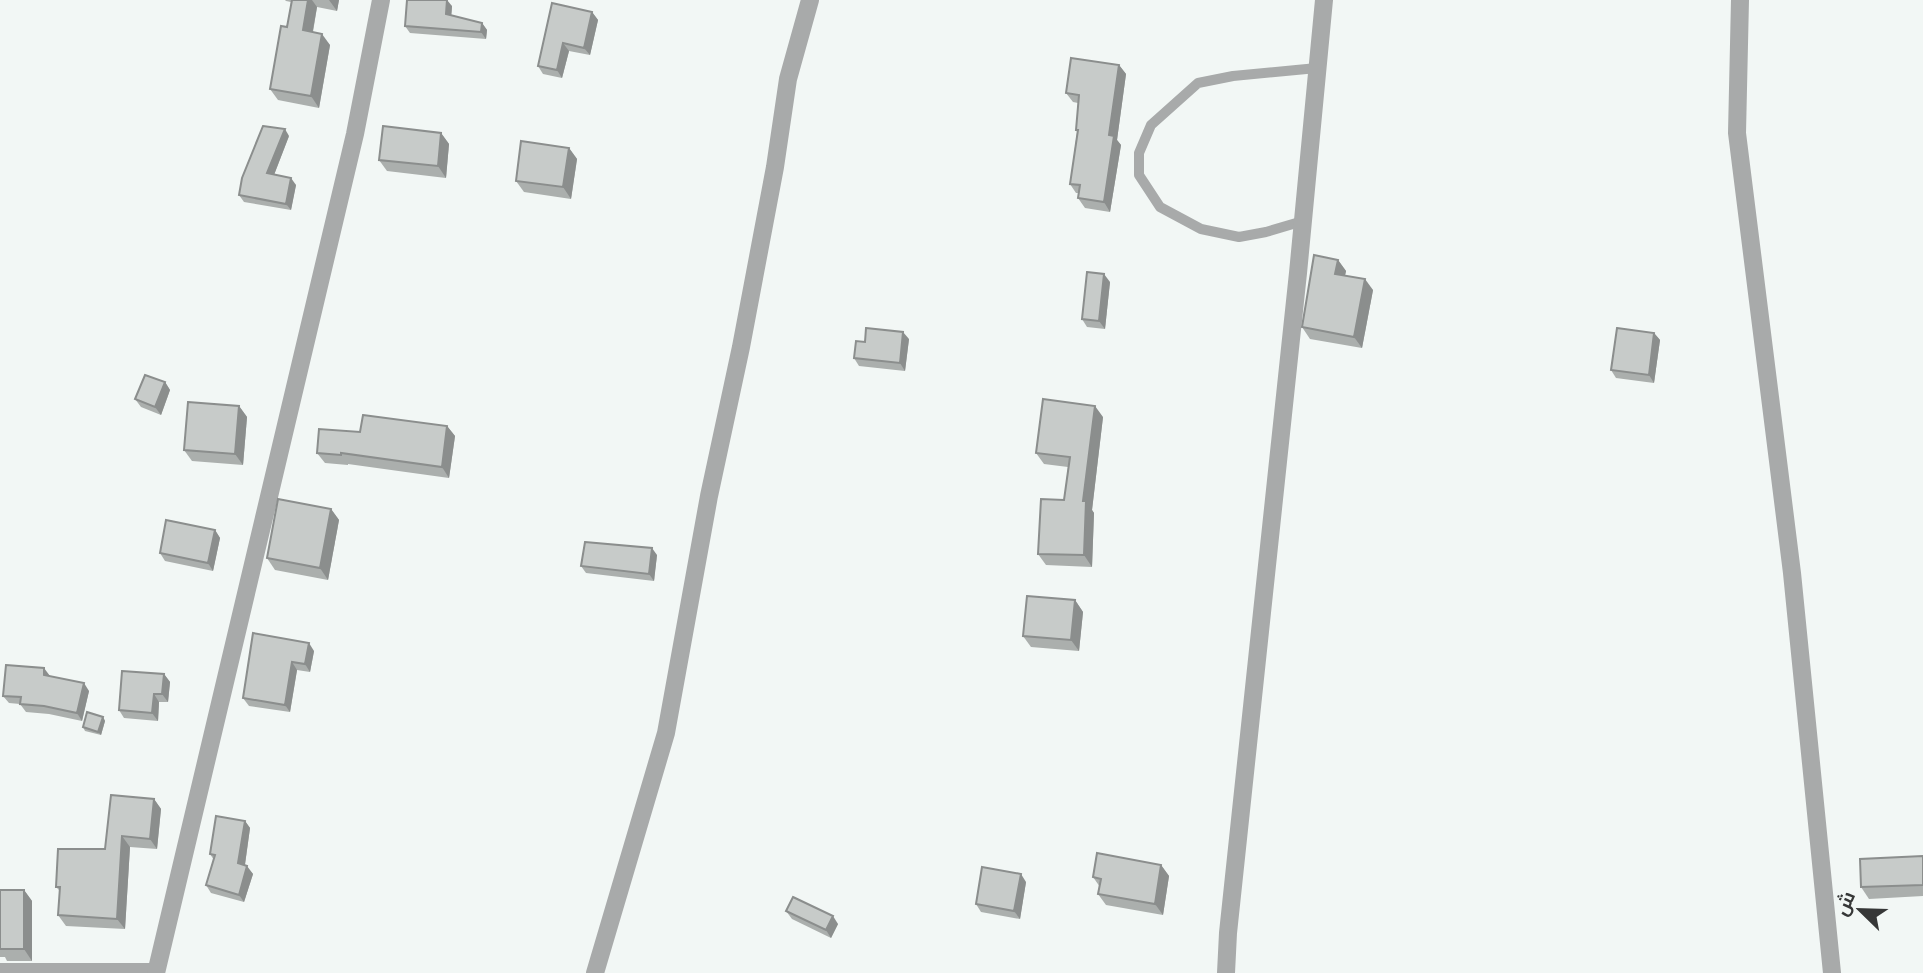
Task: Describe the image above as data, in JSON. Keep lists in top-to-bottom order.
{
  "north": "top left"
}
